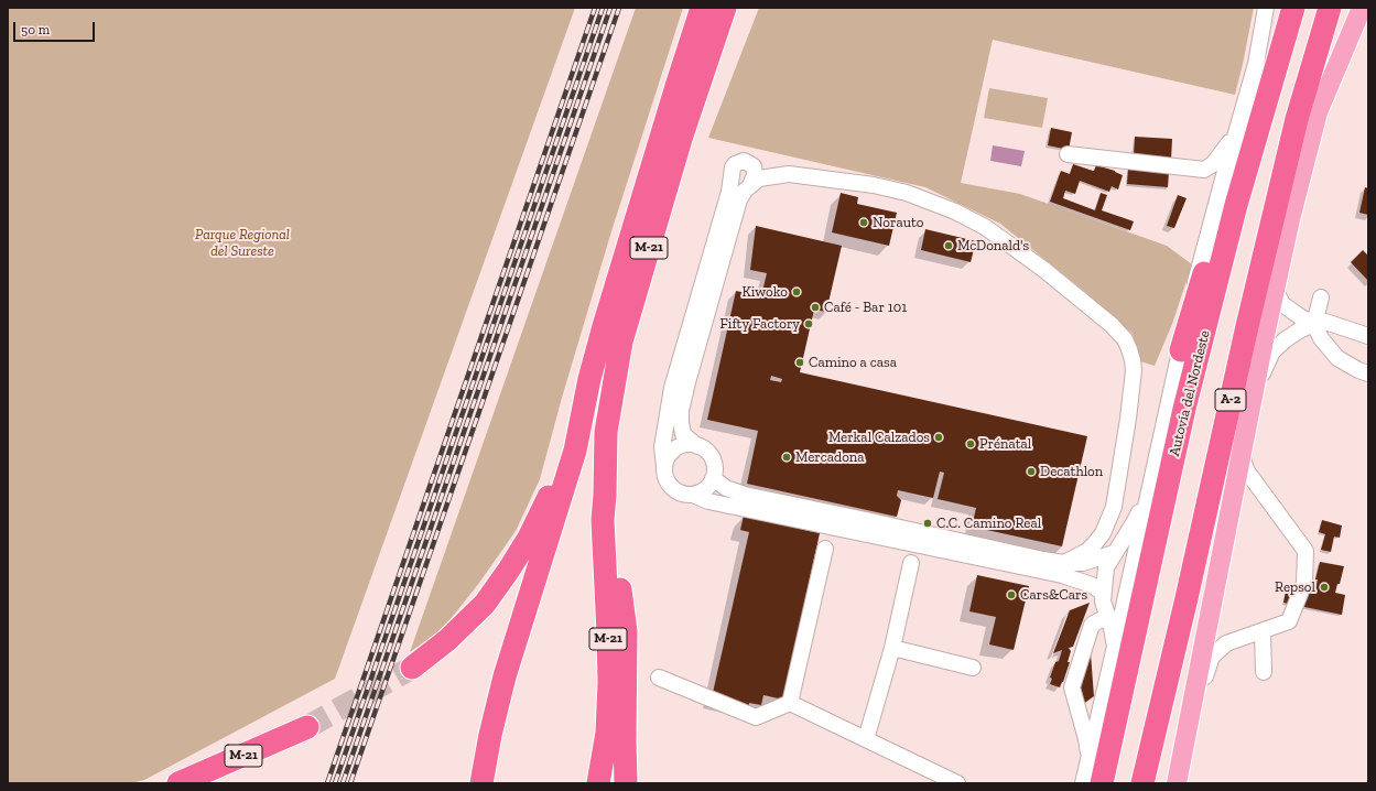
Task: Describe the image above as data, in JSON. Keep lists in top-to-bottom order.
{
  "streets": {
    "highway": ["M-21", "Autovía del Nordeste", "A-2"]
  },
  "parks": ["Parque Regional del Sureste"],
  "places": [
    "Norauto",
    "McDonald's",
    "Kiwoko",
    "Café - Bar 101",
    "Fifty Factory",
    "Camino a casa",
    "Merkal Calzados",
    "Prénatal",
    "Mercadona",
    "Decathlon",
    "C.C. Camino Real",
    "Repsol",
    "Cars&Cars"
  ],
  "scale_bar": "50 m"
}
